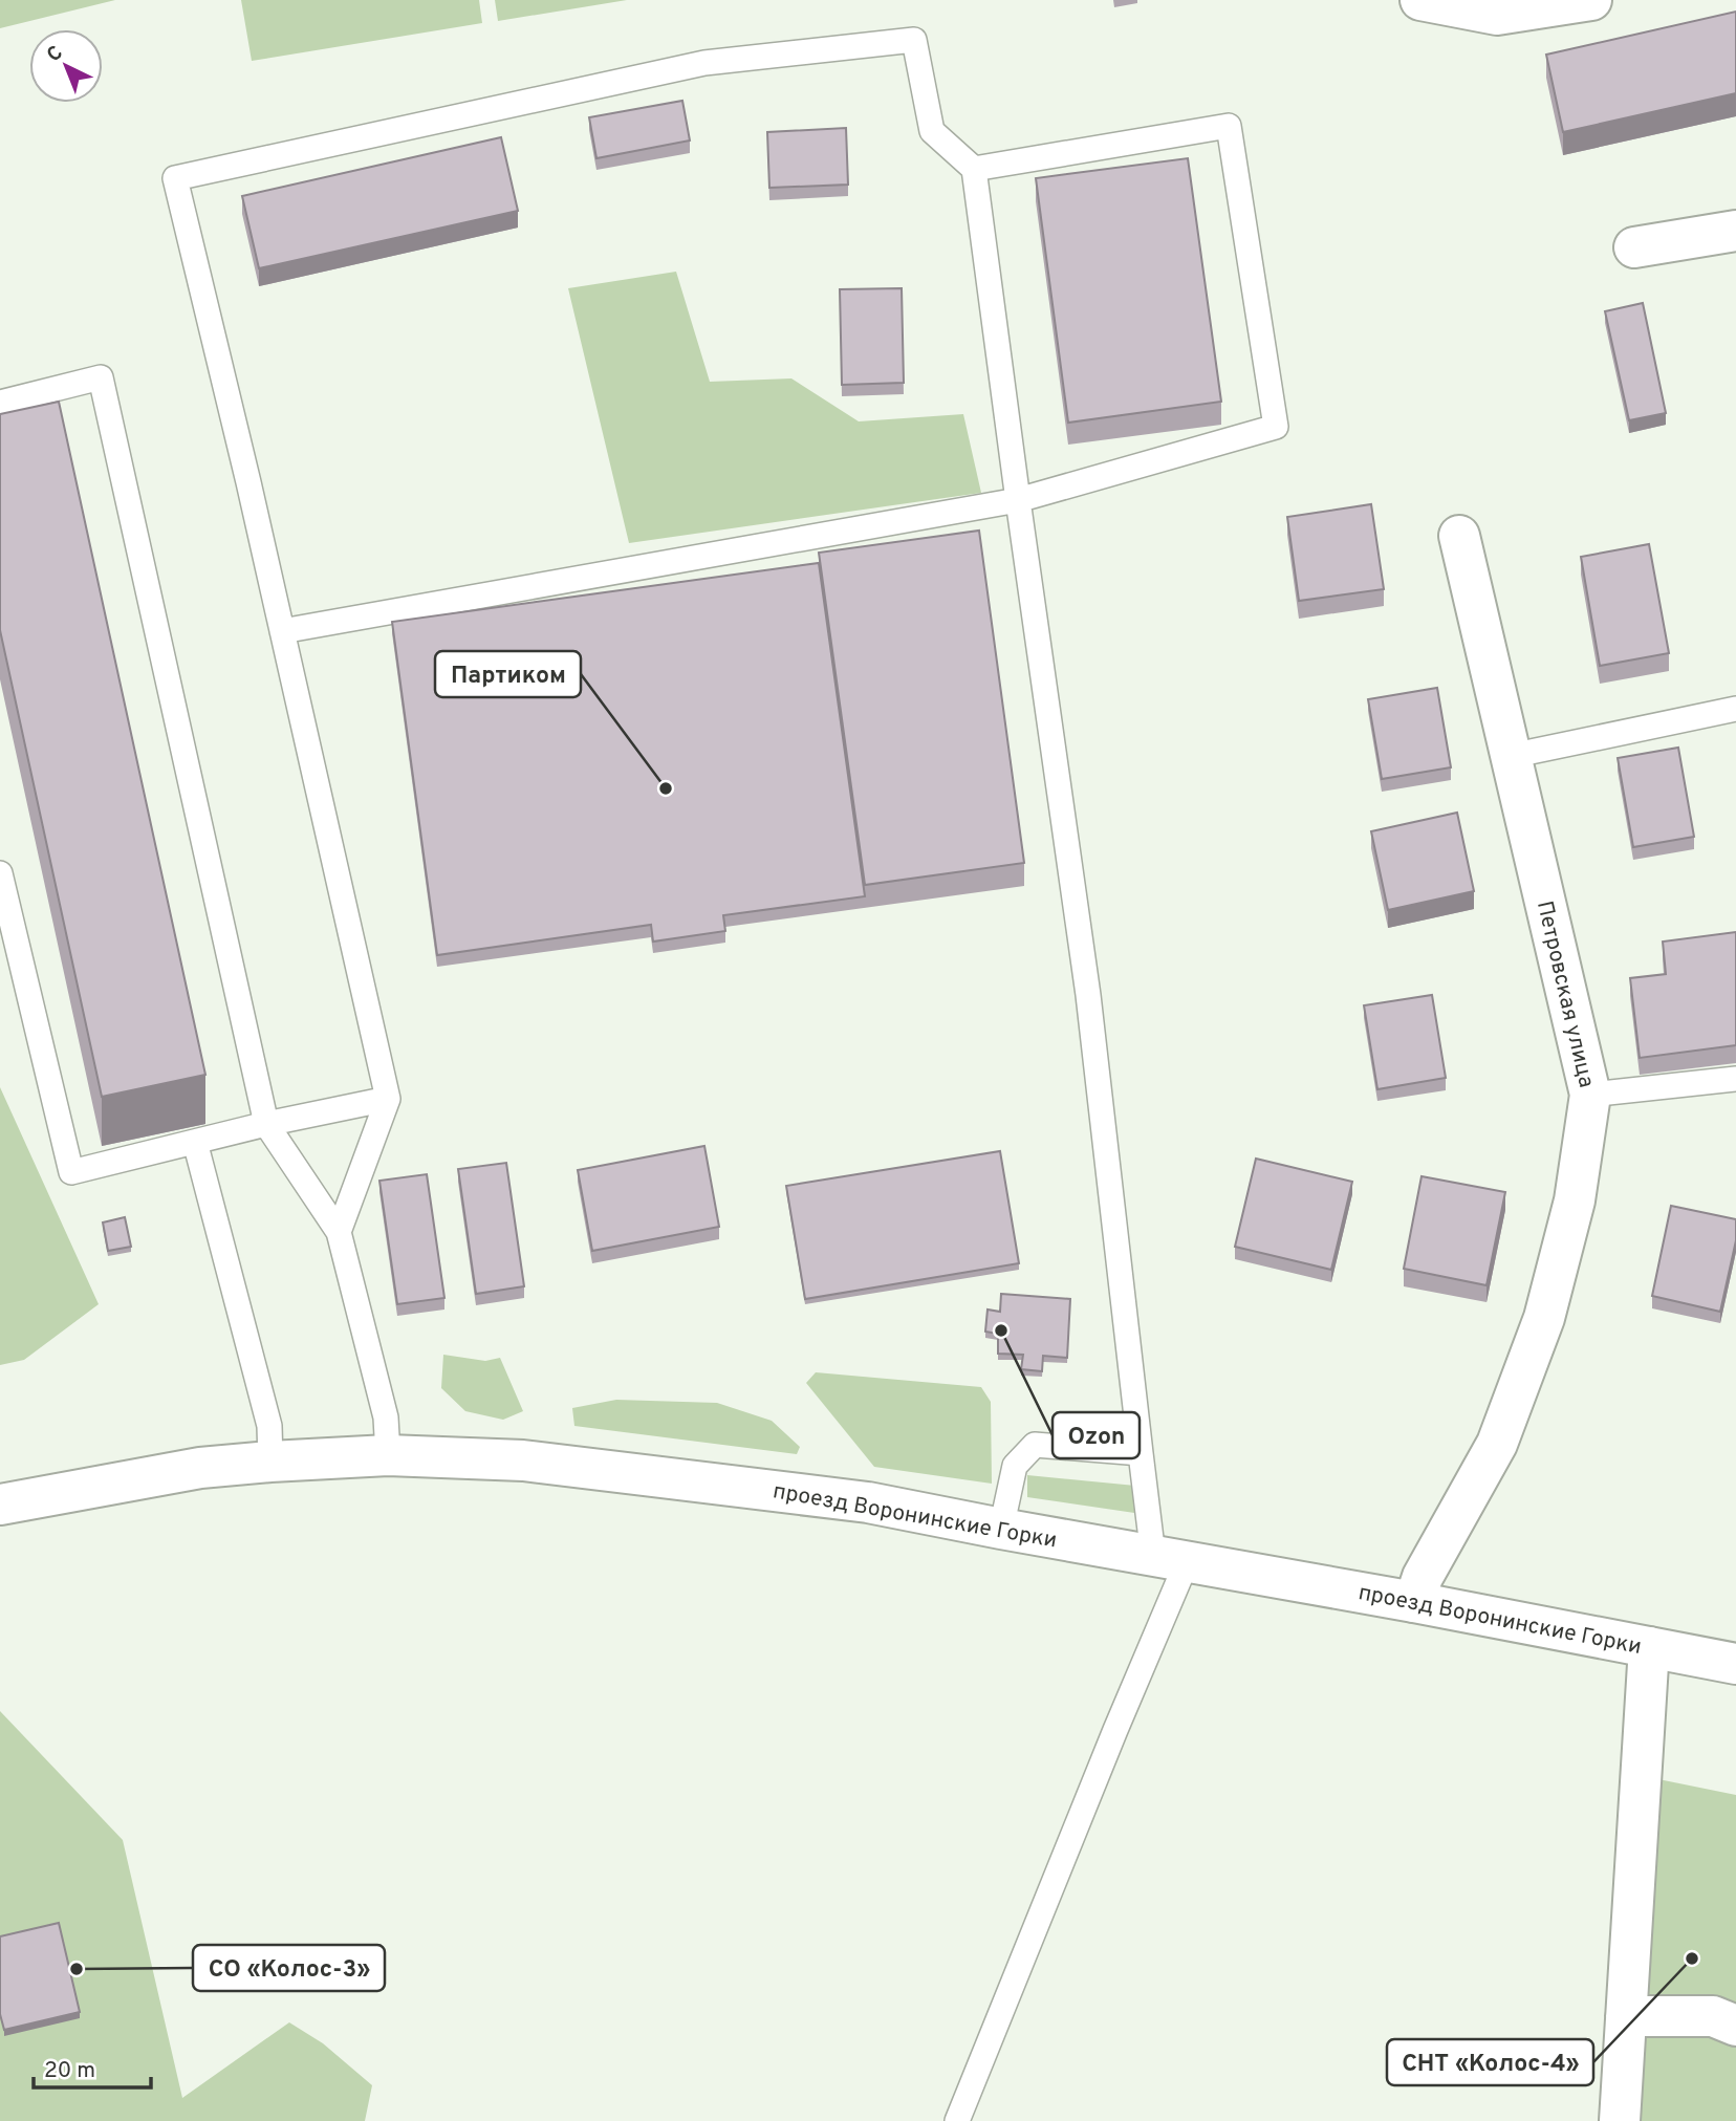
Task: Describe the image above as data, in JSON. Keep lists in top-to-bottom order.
{
  "streets": {
    "street": ["Петровская улица", "проезд Воронинские Горки"]
  },
  "crossings": [
    ["Петровская улица", "проезд Воронинские Горки"]
  ],
  "places": [
    "Партиком",
    "Ozon",
    "СНТ «Колос-4»",
    "СО «Колос-3»"
  ],
  "scale_bar": "20 m",
  "north": "top left"
}
